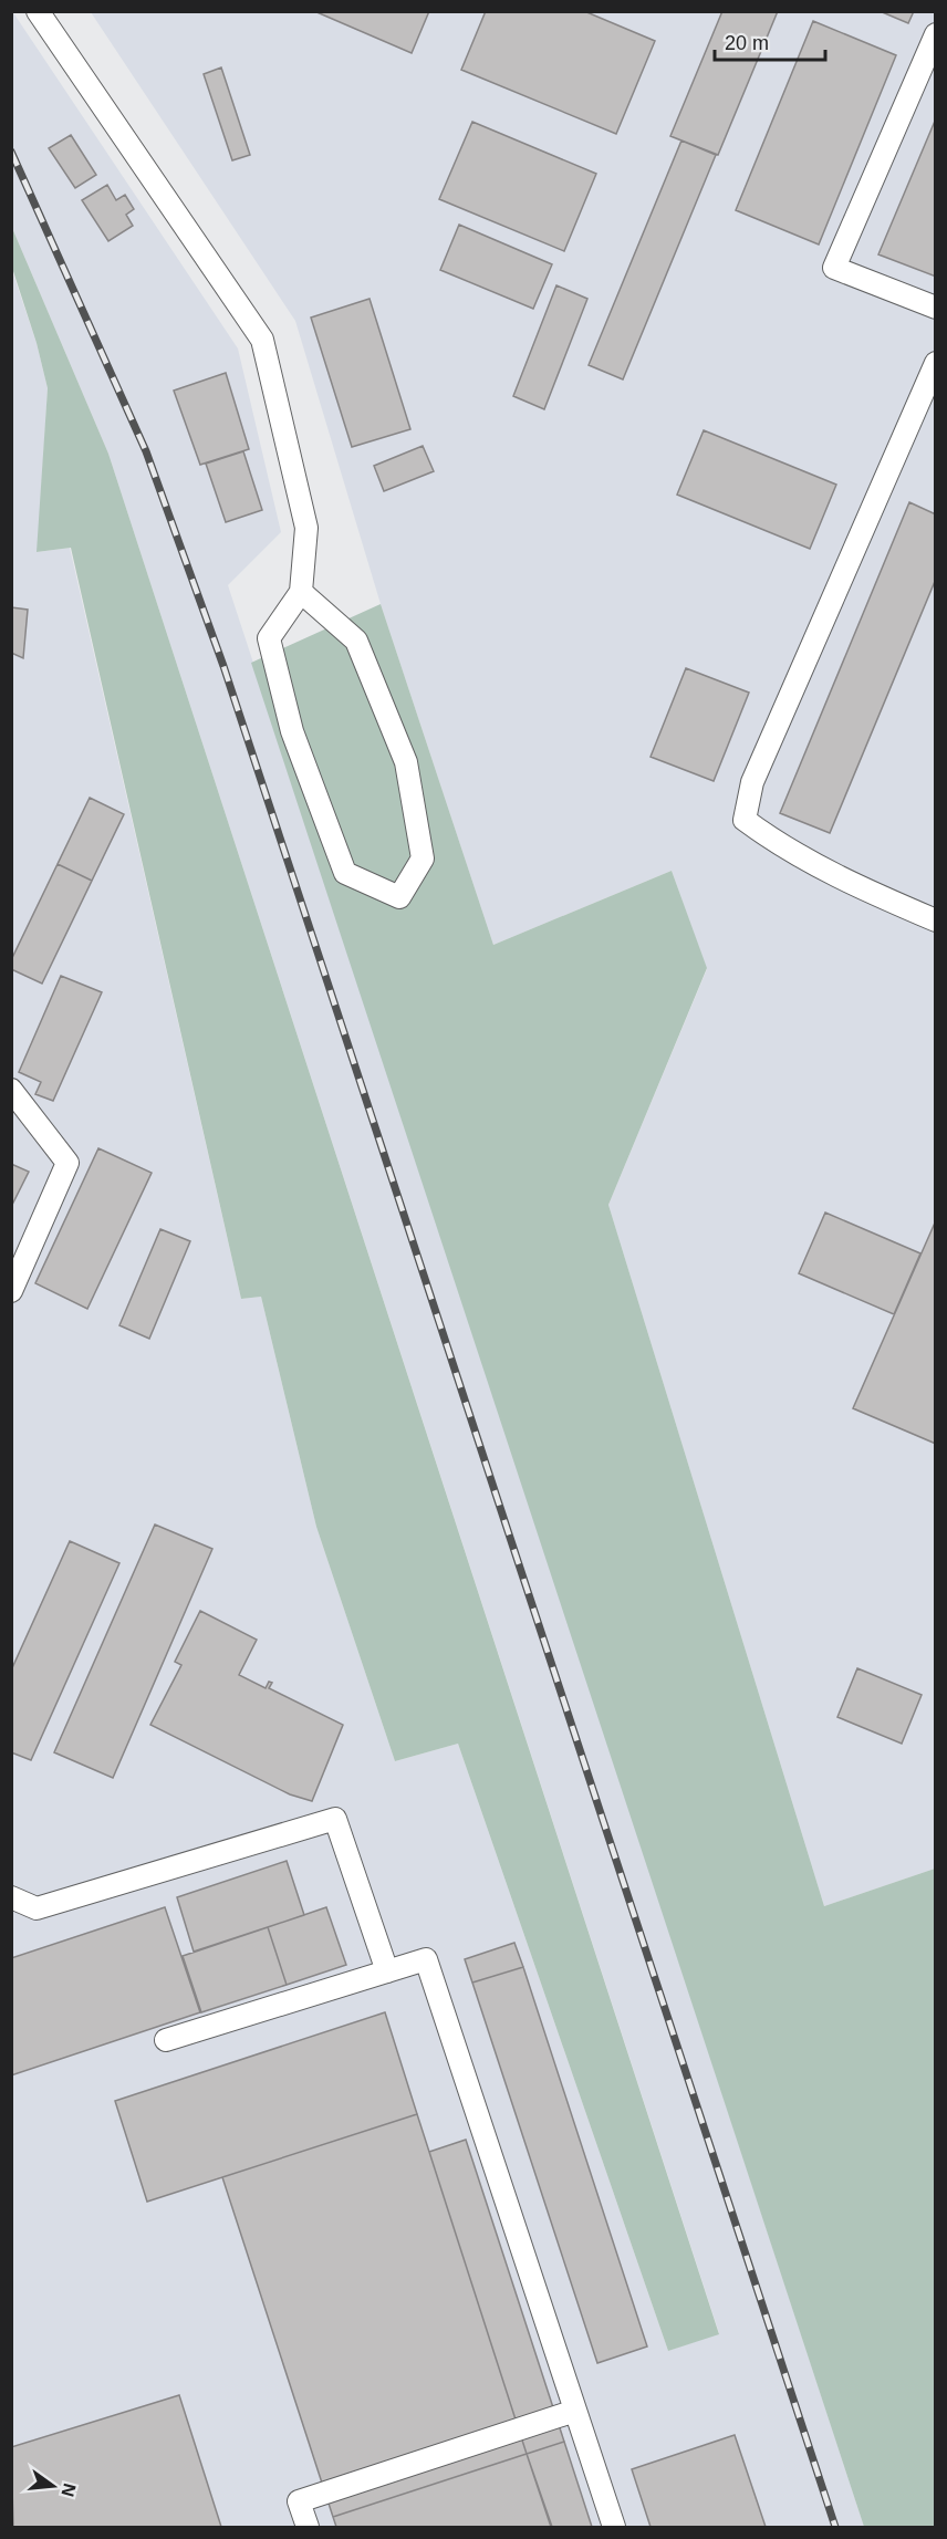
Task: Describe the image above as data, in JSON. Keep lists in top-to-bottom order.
{
  "scale_bar": "20 m",
  "north": "right"
}
